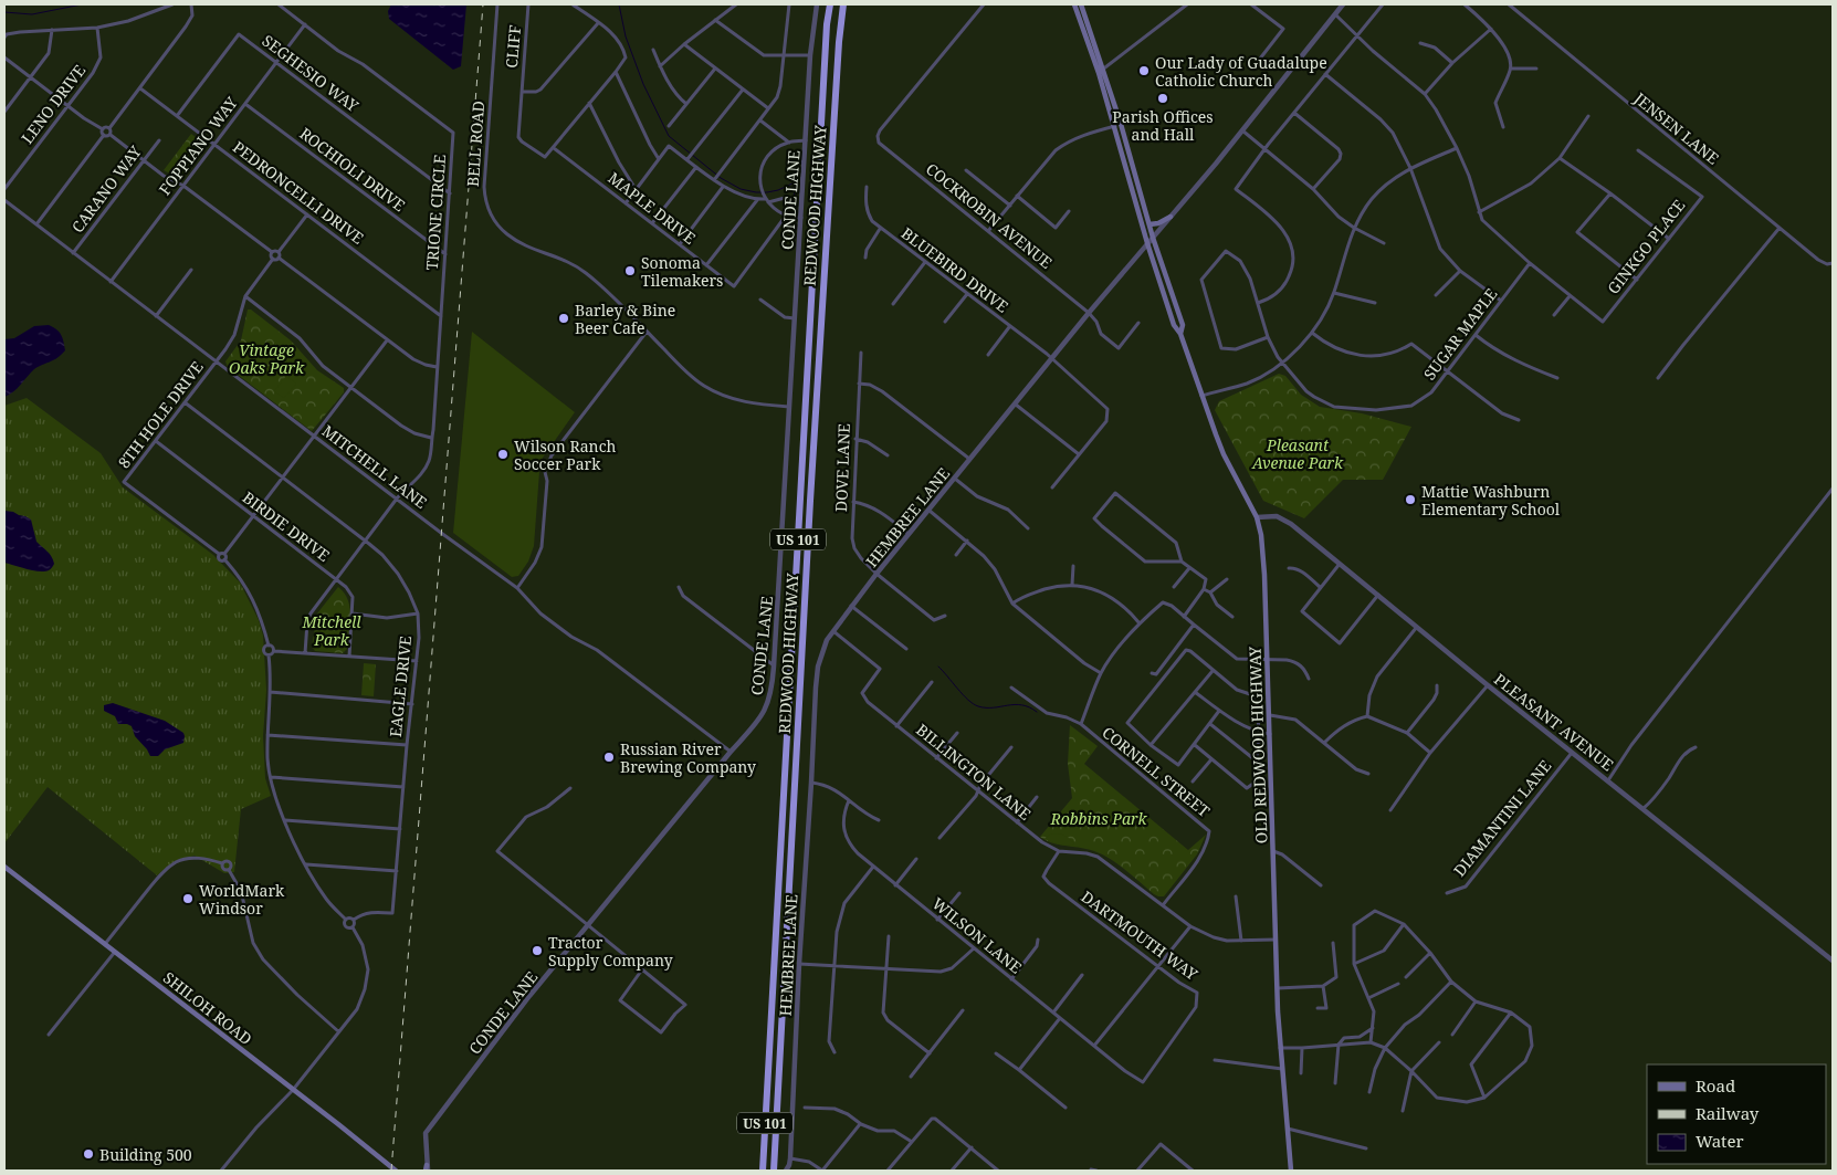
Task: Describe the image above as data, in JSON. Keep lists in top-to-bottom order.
{
  "streets": {
    "highway": ["REDWOOD HIGHWAY", "US 101"],
    "main road": ["OLD REDWOOD HIGHWAY", "SHILOH ROAD"],
    "street": [
      "CLIFF",
      "SEGHESIO WAY",
      "LENO DRIVE",
      "JENSEN LANE",
      "BELL ROAD",
      "FOPPIANO WAY",
      "ROCHIOLI DRIVE",
      "CARANO WAY",
      "PEDRONCELLI DRIVE",
      "CONDE LANE",
      "MAPLE DRIVE",
      "TRIONE CIRCLE",
      "COCKROBIN AVENUE",
      "GINKGO PLACE",
      "BLUEBIRD DRIVE",
      "SUGAR MAPLE",
      "8TH HOLE DRIVE",
      "MITCHELL LANE",
      "DOVE LANE",
      "HEMBREE LANE",
      "BIRDIE DRIVE",
      "EAGLE DRIVE",
      "PLEASANT AVENUE",
      "BILLINGTON LANE",
      "CORNELL STREET",
      "DIAMANTINI LANE",
      "WILSON LANE",
      "DARTMOUTH WAY"
    ]
  },
  "crossings": [
    ["CLIFF", "MAPLE DRIVE"],
    ["SEGHESIO WAY", "FOPPIANO WAY"],
    ["SEGHESIO WAY", "PEDRONCELLI DRIVE"],
    ["SEGHESIO WAY", "TRIONE CIRCLE"],
    ["BELL ROAD", "CONDE LANE"],
    ["FOPPIANO WAY", "ROCHIOLI DRIVE"],
    ["FOPPIANO WAY", "PEDRONCELLI DRIVE"],
    ["FOPPIANO WAY", "TRIONE CIRCLE"],
    ["FOPPIANO WAY", "MITCHELL LANE"],
    ["ROCHIOLI DRIVE", "TRIONE CIRCLE"],
    ["CARANO WAY", "MITCHELL LANE"],
    ["PEDRONCELLI DRIVE", "TRIONE CIRCLE"],
    ["CONDE LANE", "MITCHELL LANE"],
    ["TRIONE CIRCLE", "MITCHELL LANE"],
    ["TRIONE CIRCLE", "BIRDIE DRIVE"],
    ["TRIONE CIRCLE", "EAGLE DRIVE"],
    ["COCKROBIN AVENUE", "HEMBREE LANE"],
    ["BLUEBIRD DRIVE", "HEMBREE LANE"],
    ["8TH HOLE DRIVE", "MITCHELL LANE"],
    ["8TH HOLE DRIVE", "BIRDIE DRIVE"],
    ["8TH HOLE DRIVE", "EAGLE DRIVE"],
    ["DOVE LANE", "HEMBREE LANE"],
    ["HEMBREE LANE", "OLD REDWOOD HIGHWAY"],
    ["HEMBREE LANE", "BILLINGTON LANE"],
    ["PLEASANT AVENUE", "OLD REDWOOD HIGHWAY"],
    ["PLEASANT AVENUE", "DIAMANTINI LANE"],
    ["OLD REDWOOD HIGHWAY", "BILLINGTON LANE"],
    ["BILLINGTON LANE", "CORNELL STREET"],
    ["BILLINGTON LANE", "DARTMOUTH WAY"],
    ["WILSON LANE", "DARTMOUTH WAY"]
  ],
  "parks": [
    "Vintage Oaks Park",
    "Pleasant Avenue Park",
    "Mitchell Park",
    "Robbins Park"
  ],
  "places": [
    "Our Lady of Guadalupe Catholic Church",
    "Parish Offices and Hall",
    "Sonoma Tilemakers",
    "Barley & Bine Beer Cafe",
    "Wilson Ranch Soccer Park",
    "Mattie Washburn Elementary School",
    "Russian River Brewing Company",
    "WorldMark Windsor",
    "Tractor Supply Company",
    "Building 500"
  ],
  "legend": ["Road", "Railway", "Water"]
}
